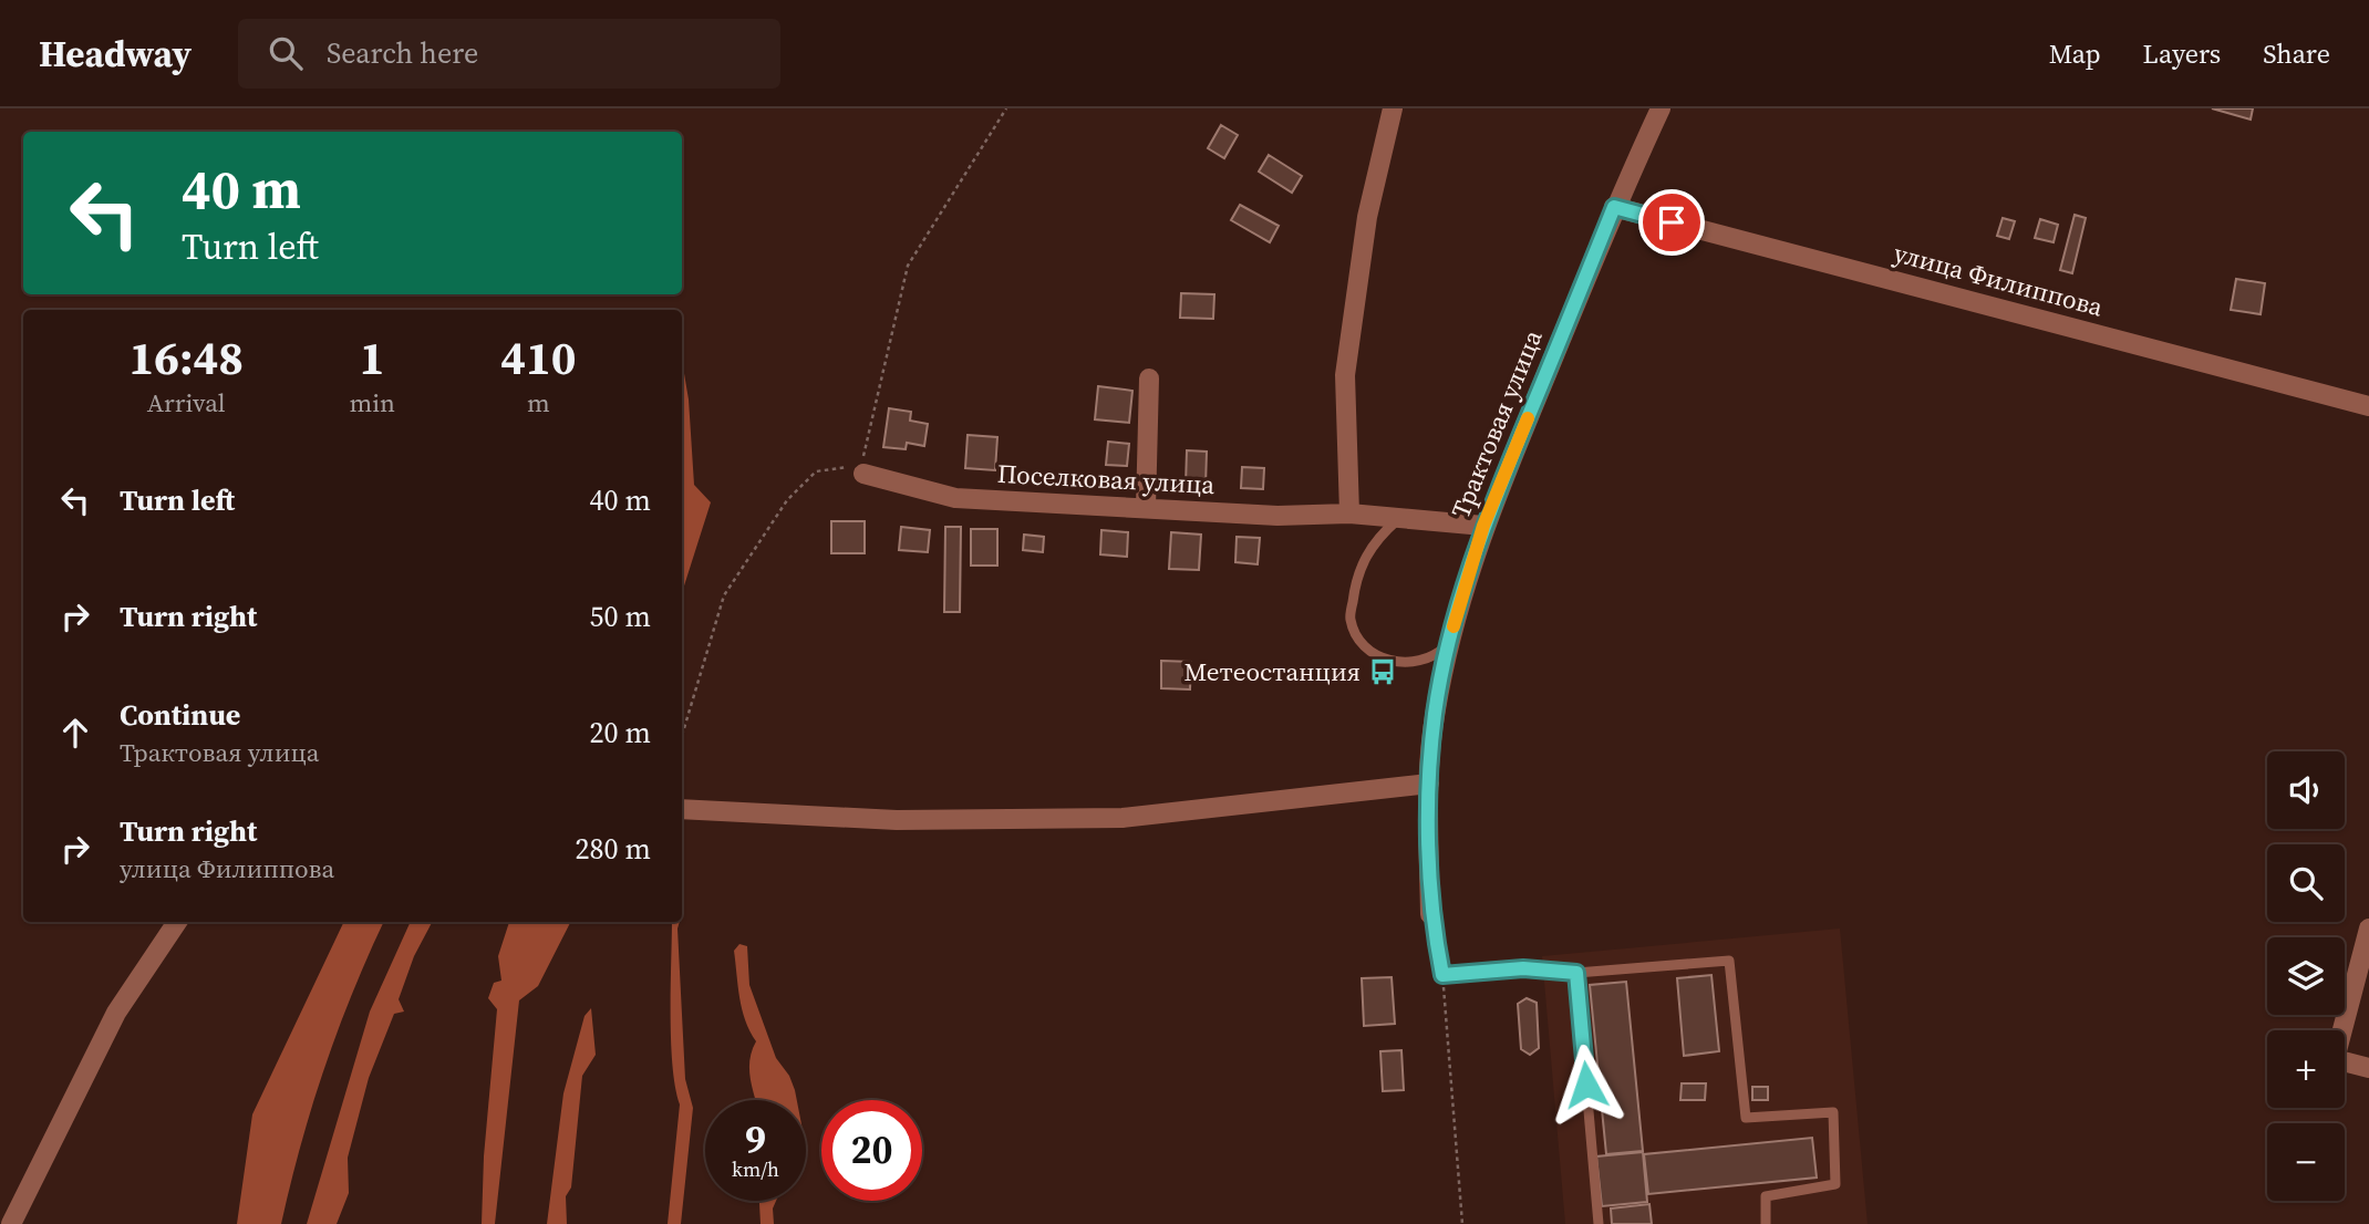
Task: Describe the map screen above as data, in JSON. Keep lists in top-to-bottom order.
{
  "streets": {
    "street": ["улица Филиппова", "Трактовая улица", "Поселковая улица"]
  },
  "crossings": [
    ["улица Филиппова", "Трактовая улица"],
    ["Трактовая улица", "Поселковая улица"]
  ],
  "places": {
    "bus stop": ["Метеостанция"]
  },
  "page": {
    "header": "Headway",
    "search": "Search here",
    "nav": ["Map", "Layers", "Share"],
    "turn": ["40 m", "Turn left"],
    "eta": [
      "16:48",
      "Arrival",
      "1",
      "min",
      "410",
      "m"
    ],
    "list": [
      {
        "name": "Turn left",
        "value": "40 m"
      },
      {
        "name": "Turn right",
        "value": "50 m"
      },
      {
        "name": "Continue",
        "note": "Трактовая улица",
        "value": "20 m"
      },
      {
        "name": "Turn right",
        "note": "улица Филиппова",
        "value": "280 m"
      }
    ],
    "map_buttons": ["+", "−"],
    "speed": "9 km/h",
    "limit": "20"
  }
}
